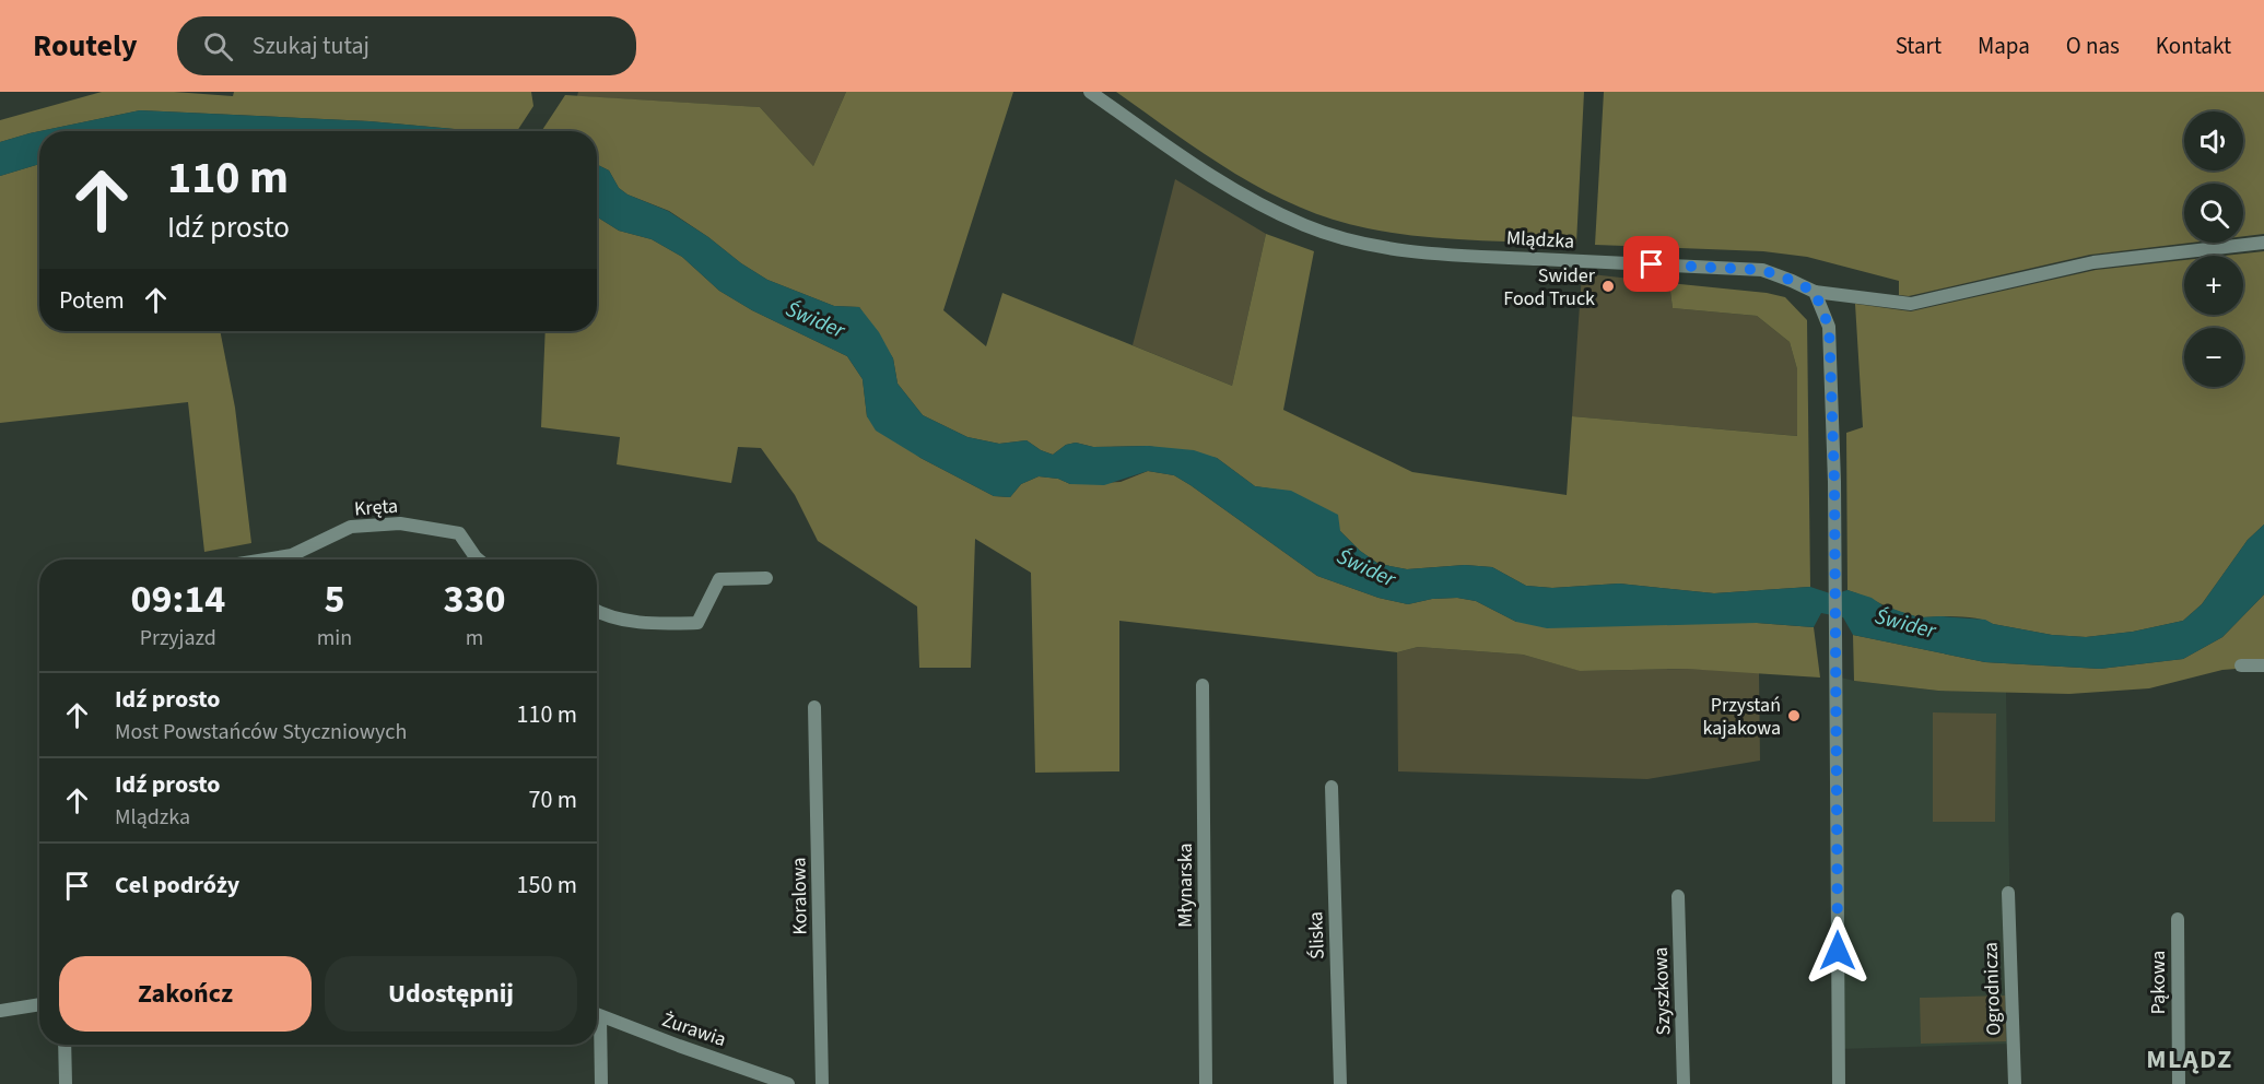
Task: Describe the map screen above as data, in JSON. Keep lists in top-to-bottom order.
{
  "streets": {
    "street": [
      "Mlądzka",
      "Kręta",
      "Młynarska",
      "Koralowa",
      "Śliska",
      "Pąkowa",
      "Ogrodnicza",
      "Szyszkowa",
      "Żurawia"
    ]
  },
  "districts": ["MLĄDZ"],
  "water": ["Świder"],
  "places": ["Swider Food Truck", "Przystań kajakowa"],
  "page": {
    "header": "Routely",
    "search": "Szukaj tutaj",
    "nav": [
      "Start",
      "Mapa",
      "O nas",
      "Kontakt"
    ],
    "map_buttons": ["+", "−"],
    "turn": ["110 m", "Idź prosto"],
    "then": "Potem",
    "eta": [
      "09:14",
      "Przyjazd",
      "5",
      "min",
      "330",
      "m"
    ],
    "list": [
      {
        "name": "Idź prosto",
        "note": "Most Powstańców Styczniowych",
        "value": "110 m"
      },
      {
        "name": "Idź prosto",
        "note": "Mlądzka",
        "value": "70 m"
      },
      {
        "name": "Cel podróży",
        "value": "150 m"
      }
    ],
    "buttons": ["Zakończ", "Udostępnij"]
  }
}
